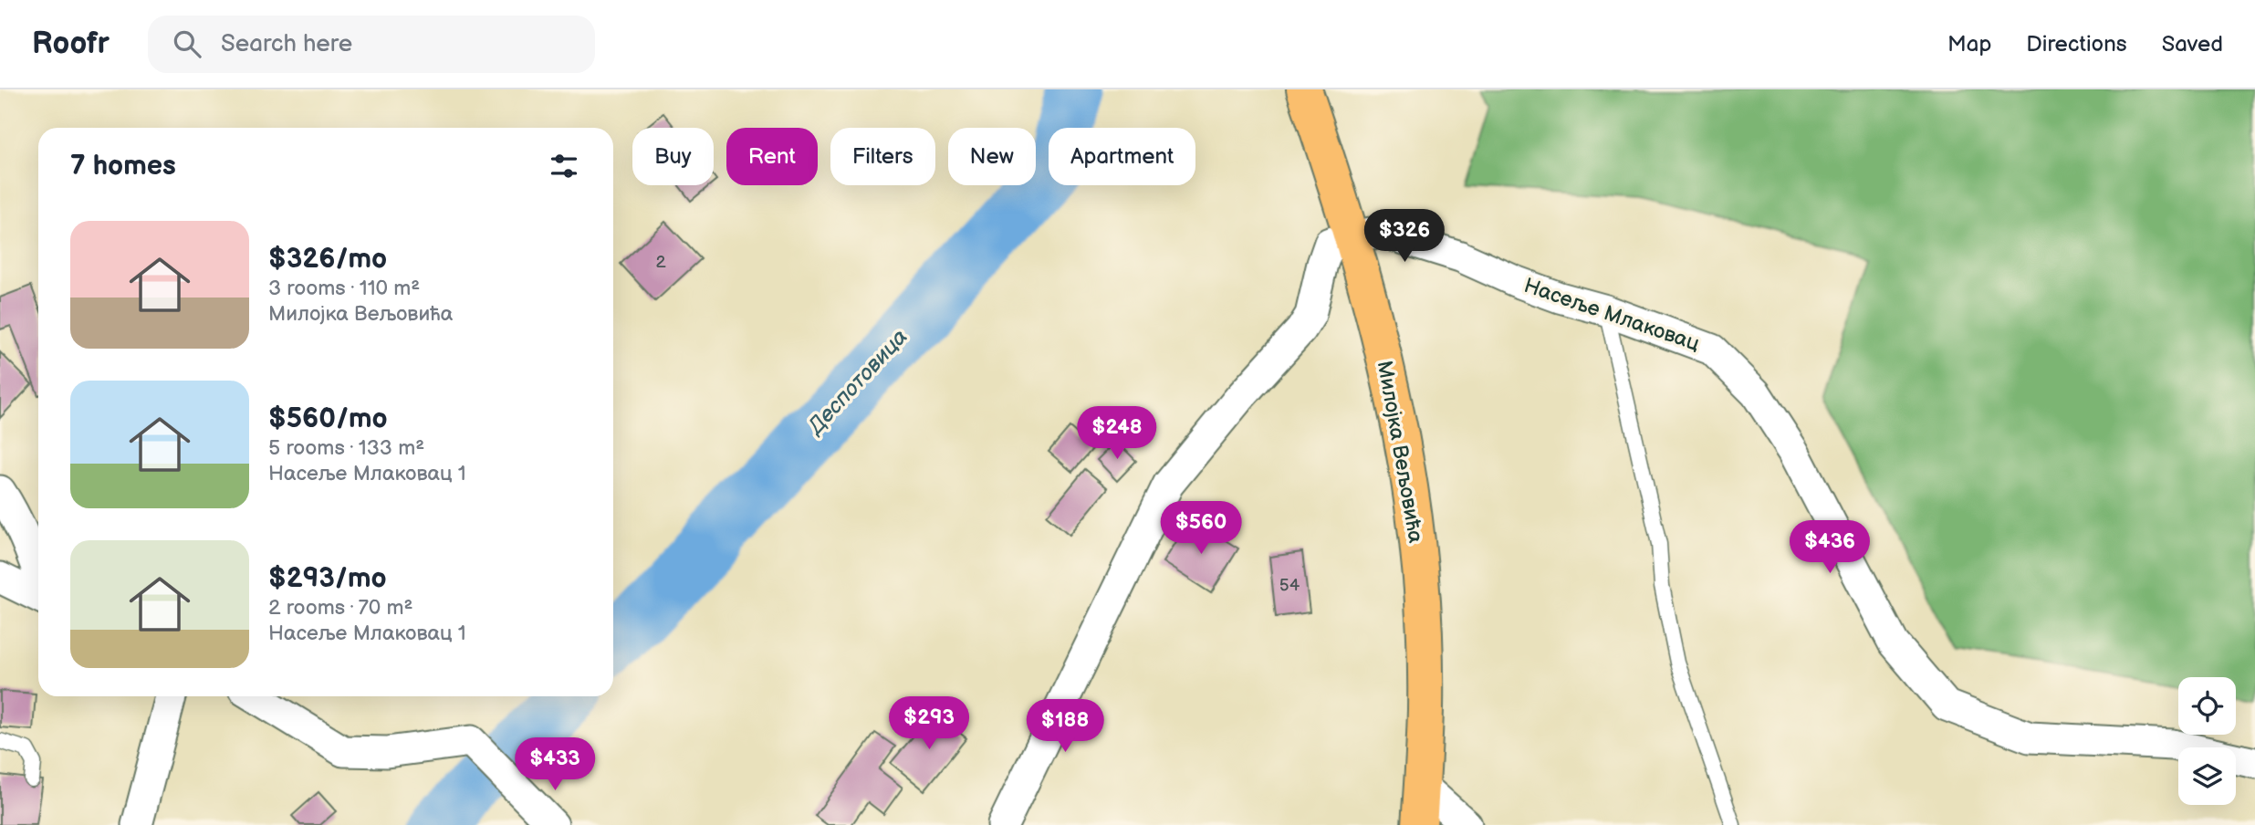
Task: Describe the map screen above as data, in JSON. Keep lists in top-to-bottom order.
{
  "streets": {
    "main road": ["Милојка Вељовића"],
    "street": ["Насеље Млаковац"]
  },
  "crossings": [
    ["Насеље Млаковац", "Милојка Вељовића"]
  ],
  "water": ["Деспотовица"],
  "house_numbers": ["2", "54"],
  "page": {
    "header": "Roofr",
    "search": "Search here",
    "nav": ["Map", "Directions", "Saved"],
    "chip": [
      "Buy",
      "Rent",
      "Filters",
      "New",
      "Apartment"
    ],
    "heading": "7 homes",
    "list": [
      {
        "name": "$326/mo",
        "note": "3 rooms · 110 m² · Милојка Вељовића"
      },
      {
        "name": "$560/mo",
        "note": "5 rooms · 133 m² · Насеље Млаковац 1"
      },
      {
        "name": "$293/mo",
        "note": "2 rooms · 70 m² · Насеље Млаковац 1"
      }
    ],
    "price": [
      "$326",
      "$248",
      "$560",
      "$436",
      "$293",
      "$188",
      "$433"
    ]
  }
}
